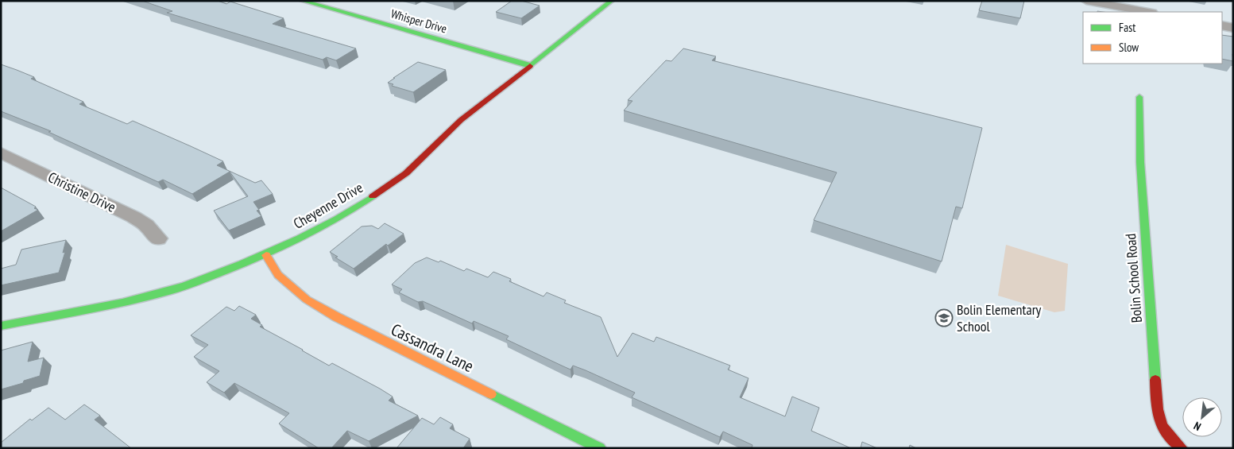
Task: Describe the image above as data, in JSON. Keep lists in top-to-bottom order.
{
  "streets": {
    "street": [
      "Whisper Drive",
      "Christine Drive",
      "Cheyenne Drive",
      "Bolin School Road",
      "Cassandra Lane"
    ]
  },
  "crossings": [
    ["Whisper Drive", "Cheyenne Drive"],
    ["Cheyenne Drive", "Cassandra Lane"]
  ],
  "places": {
    "school or university": ["Bolin Elementary School"]
  },
  "legend": ["Fast", "Slow"],
  "north": "bottom left"
}
